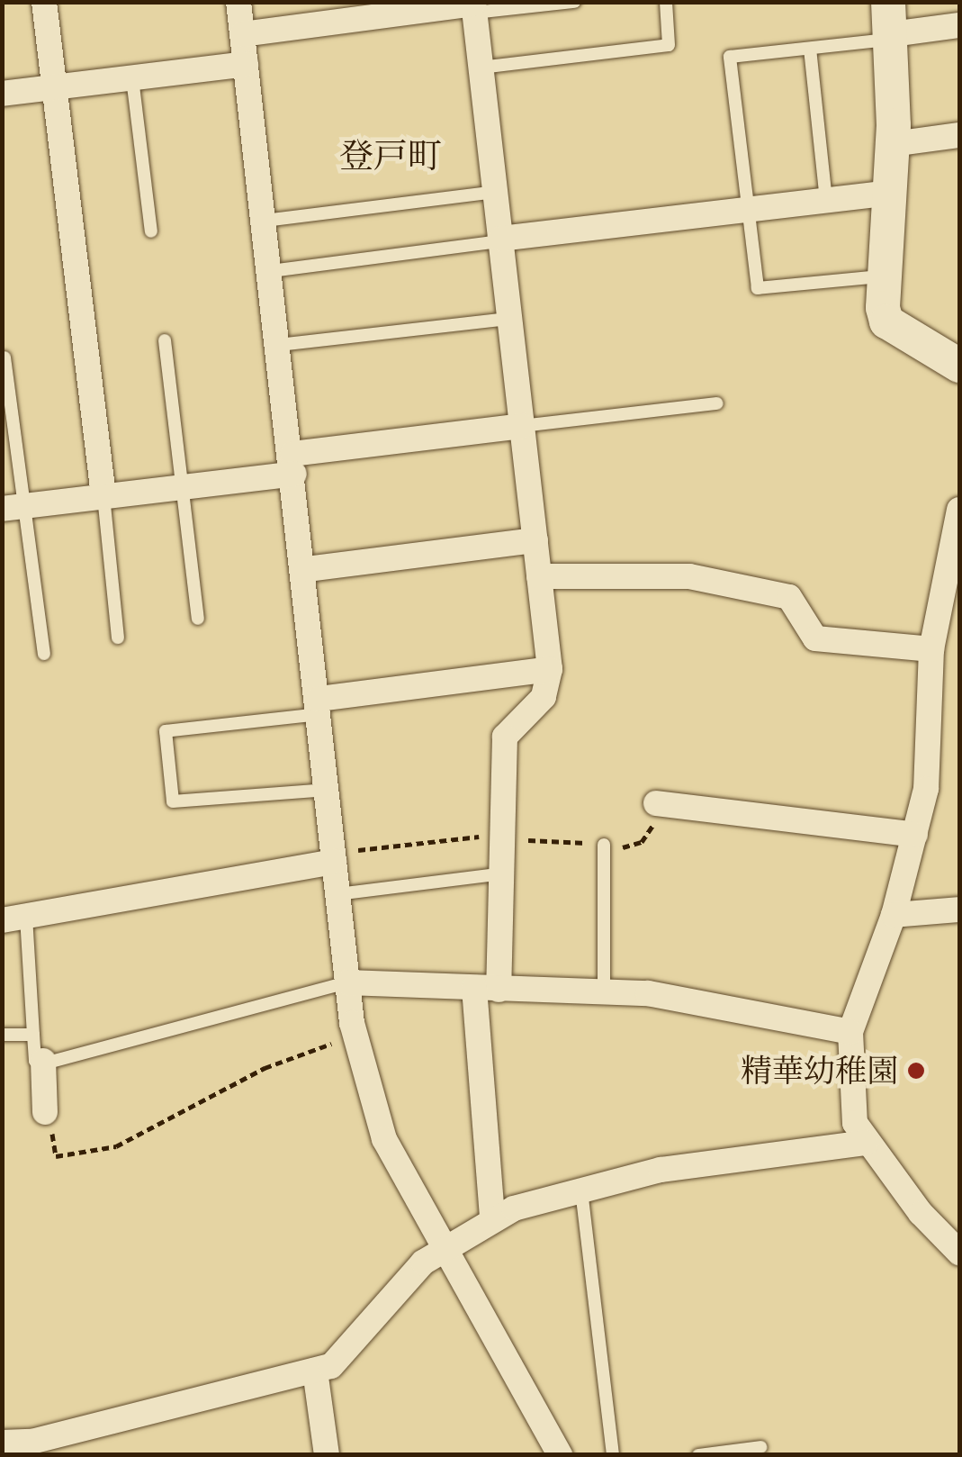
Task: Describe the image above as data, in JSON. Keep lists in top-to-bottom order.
{
  "districts": ["登戸町"],
  "places": ["精華幼稚園"]
}
